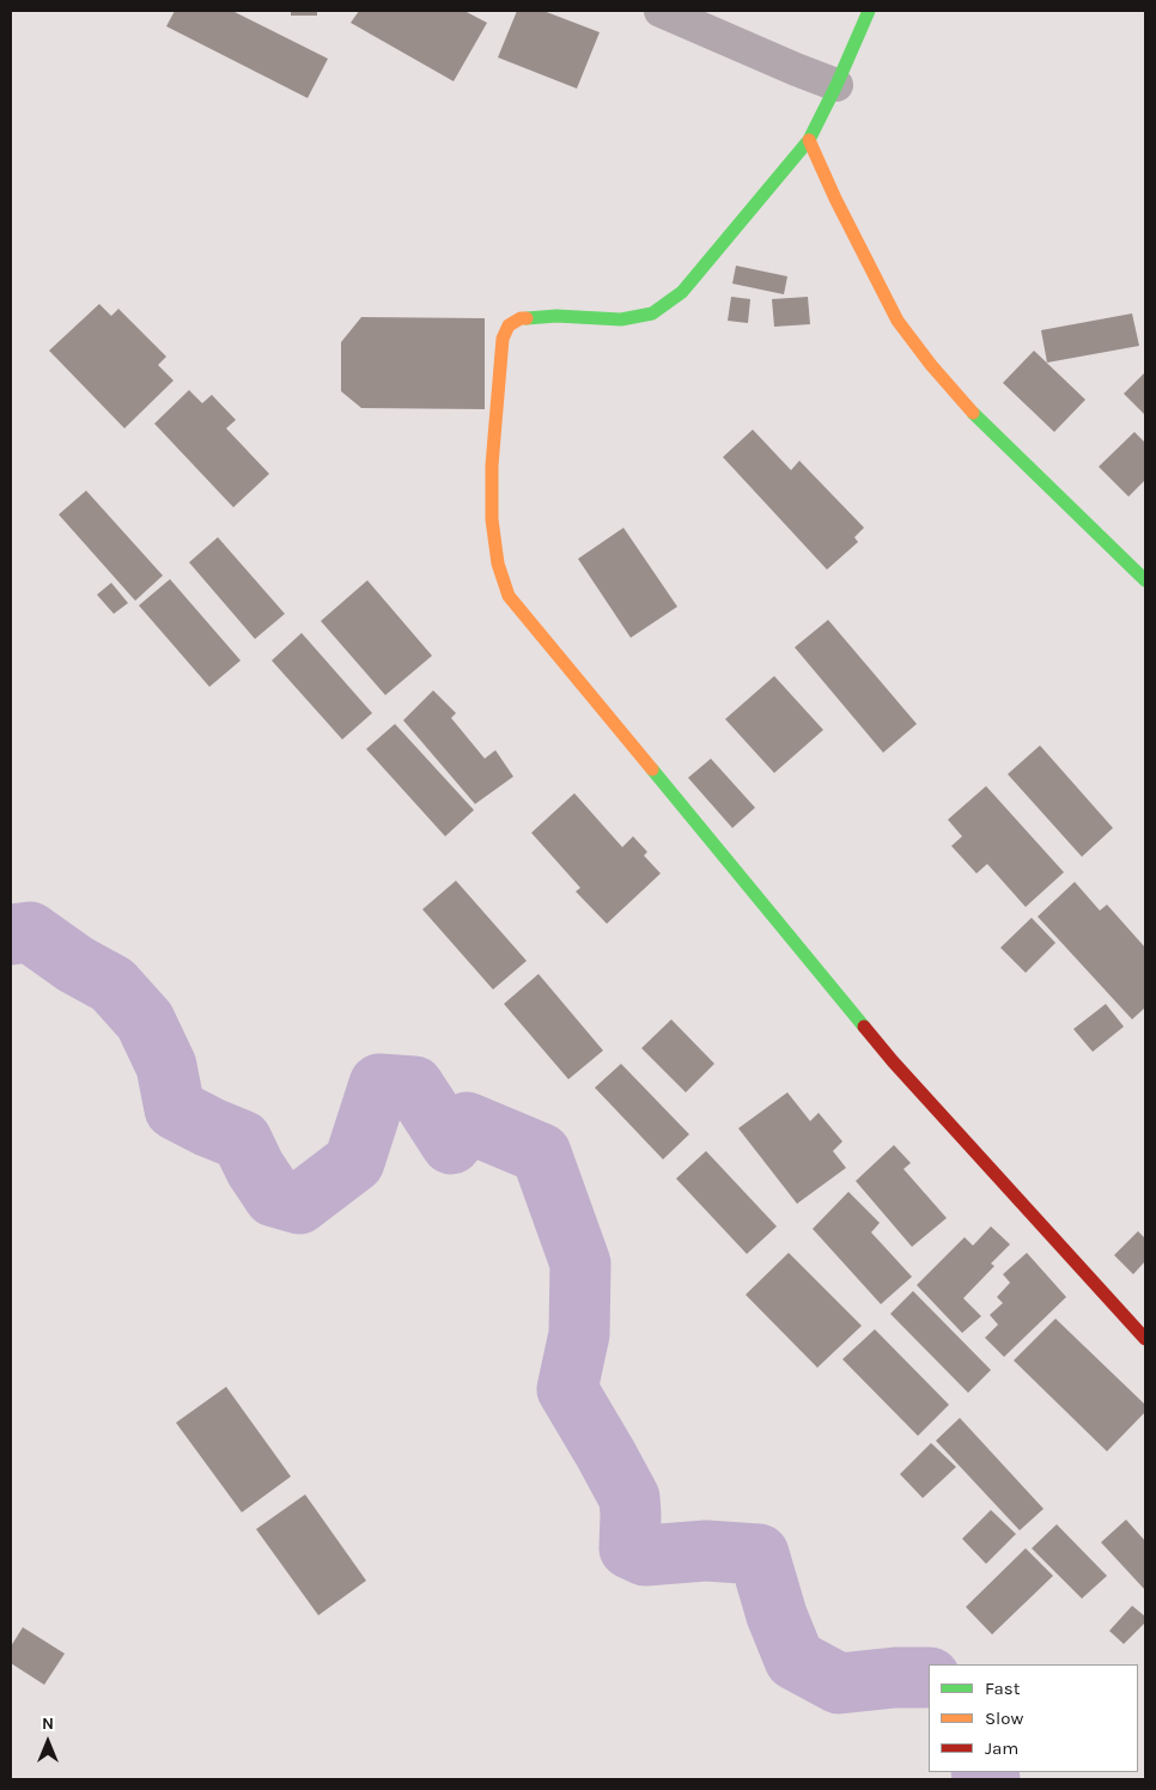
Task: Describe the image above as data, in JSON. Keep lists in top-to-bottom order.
{
  "legend": ["Fast", "Slow", "Jam"],
  "north": "top"
}
